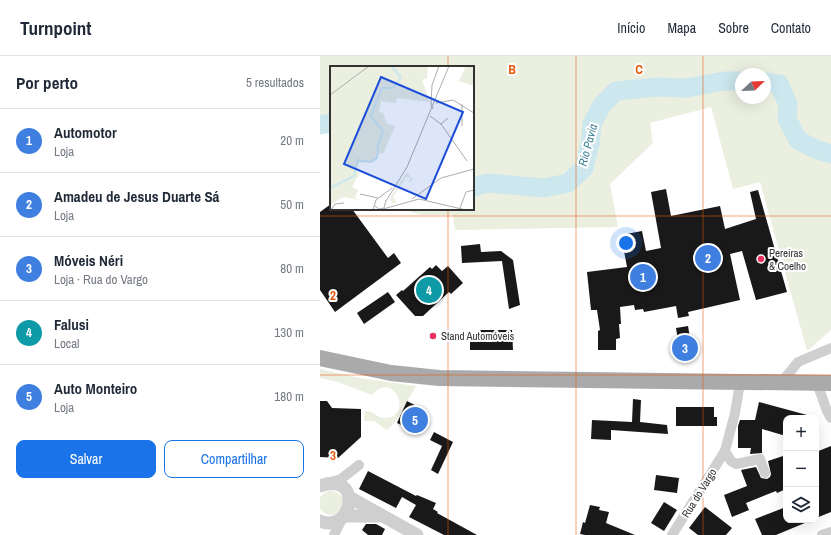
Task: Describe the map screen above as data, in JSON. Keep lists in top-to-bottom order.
{
  "streets": {
    "street": ["Rua do Vargo"]
  },
  "water": ["Rio Pavia"],
  "places": ["Pereiras & Coelho", "Stand Automóveis"],
  "north": "top right",
  "page": {
    "header": "Turnpoint",
    "nav": [
      "Início",
      "Mapa",
      "Sobre",
      "Contato"
    ],
    "heading": ["Por perto", "5 resultados"],
    "list": [
      {
        "mark": "1",
        "name": "Automotor",
        "note": "Loja",
        "value": "20 m"
      },
      {
        "mark": "2",
        "name": "Amadeu de Jesus Duarte Sá",
        "note": "Loja",
        "value": "50 m"
      },
      {
        "mark": "3",
        "name": "Móveis Néri",
        "note": "Loja · Rua do Vargo",
        "value": "80 m"
      },
      {
        "mark": "4",
        "name": "Falusi",
        "note": "Local",
        "value": "130 m"
      },
      {
        "mark": "5",
        "name": "Auto Monteiro",
        "note": "Loja",
        "value": "180 m"
      }
    ],
    "pins": [
      "2",
      "1",
      "4",
      "3",
      "5"
    ],
    "map_buttons": ["+", "−"],
    "buttons": ["Salvar", "Compartilhar"]
  },
  "grid": {
    "columns": ["B", "C"],
    "rows": ["2", "3"]
  }
}
